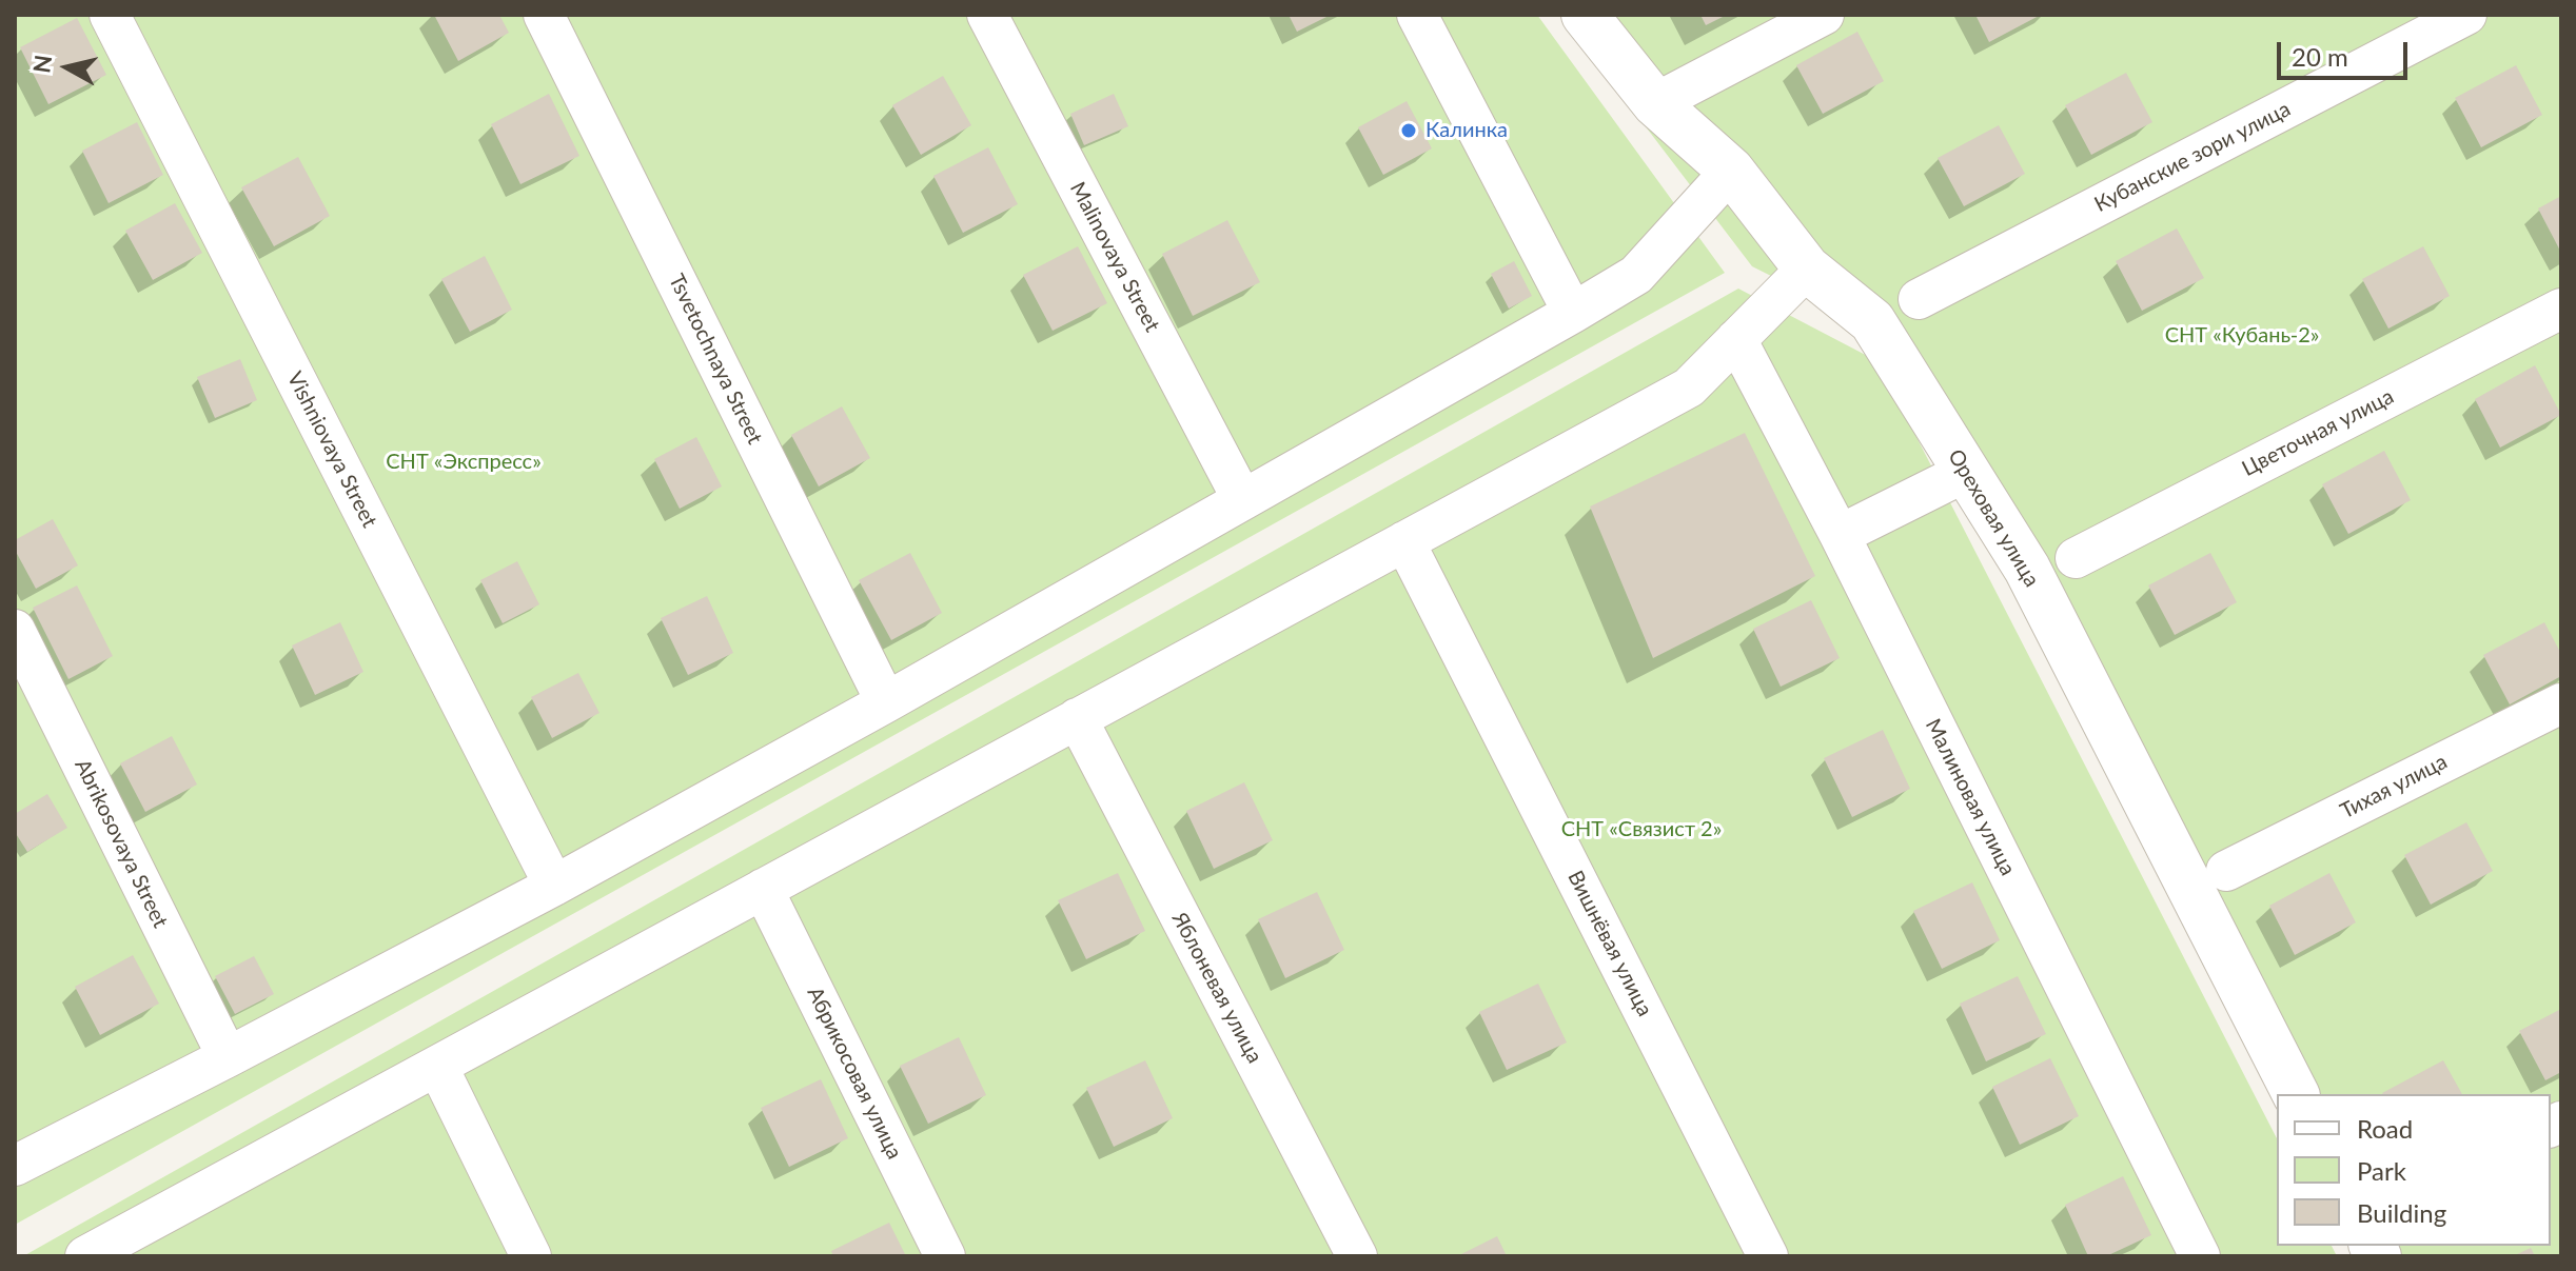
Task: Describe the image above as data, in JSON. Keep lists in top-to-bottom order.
{
  "streets": {
    "street": [
      "Кубанские зори улица",
      "Malinovaya Street",
      "Tsvetochnaya Street",
      "Цветочная улица",
      "Vishniovaya Street",
      "Ореховая улица",
      "Тихая улица",
      "Малиновая улица",
      "Abrikosovaya Street",
      "Вишнёвая улица",
      "Яблоневая улица",
      "Абрикосовая улица"
    ]
  },
  "parks": ["СНТ «Кубань-2»", "СНТ «Экспресс»", "СНТ «Связист 2»"],
  "places": ["Калинка"],
  "legend": ["Road", "Park", "Building"],
  "scale_bar": "20 m",
  "north": "left"
}
